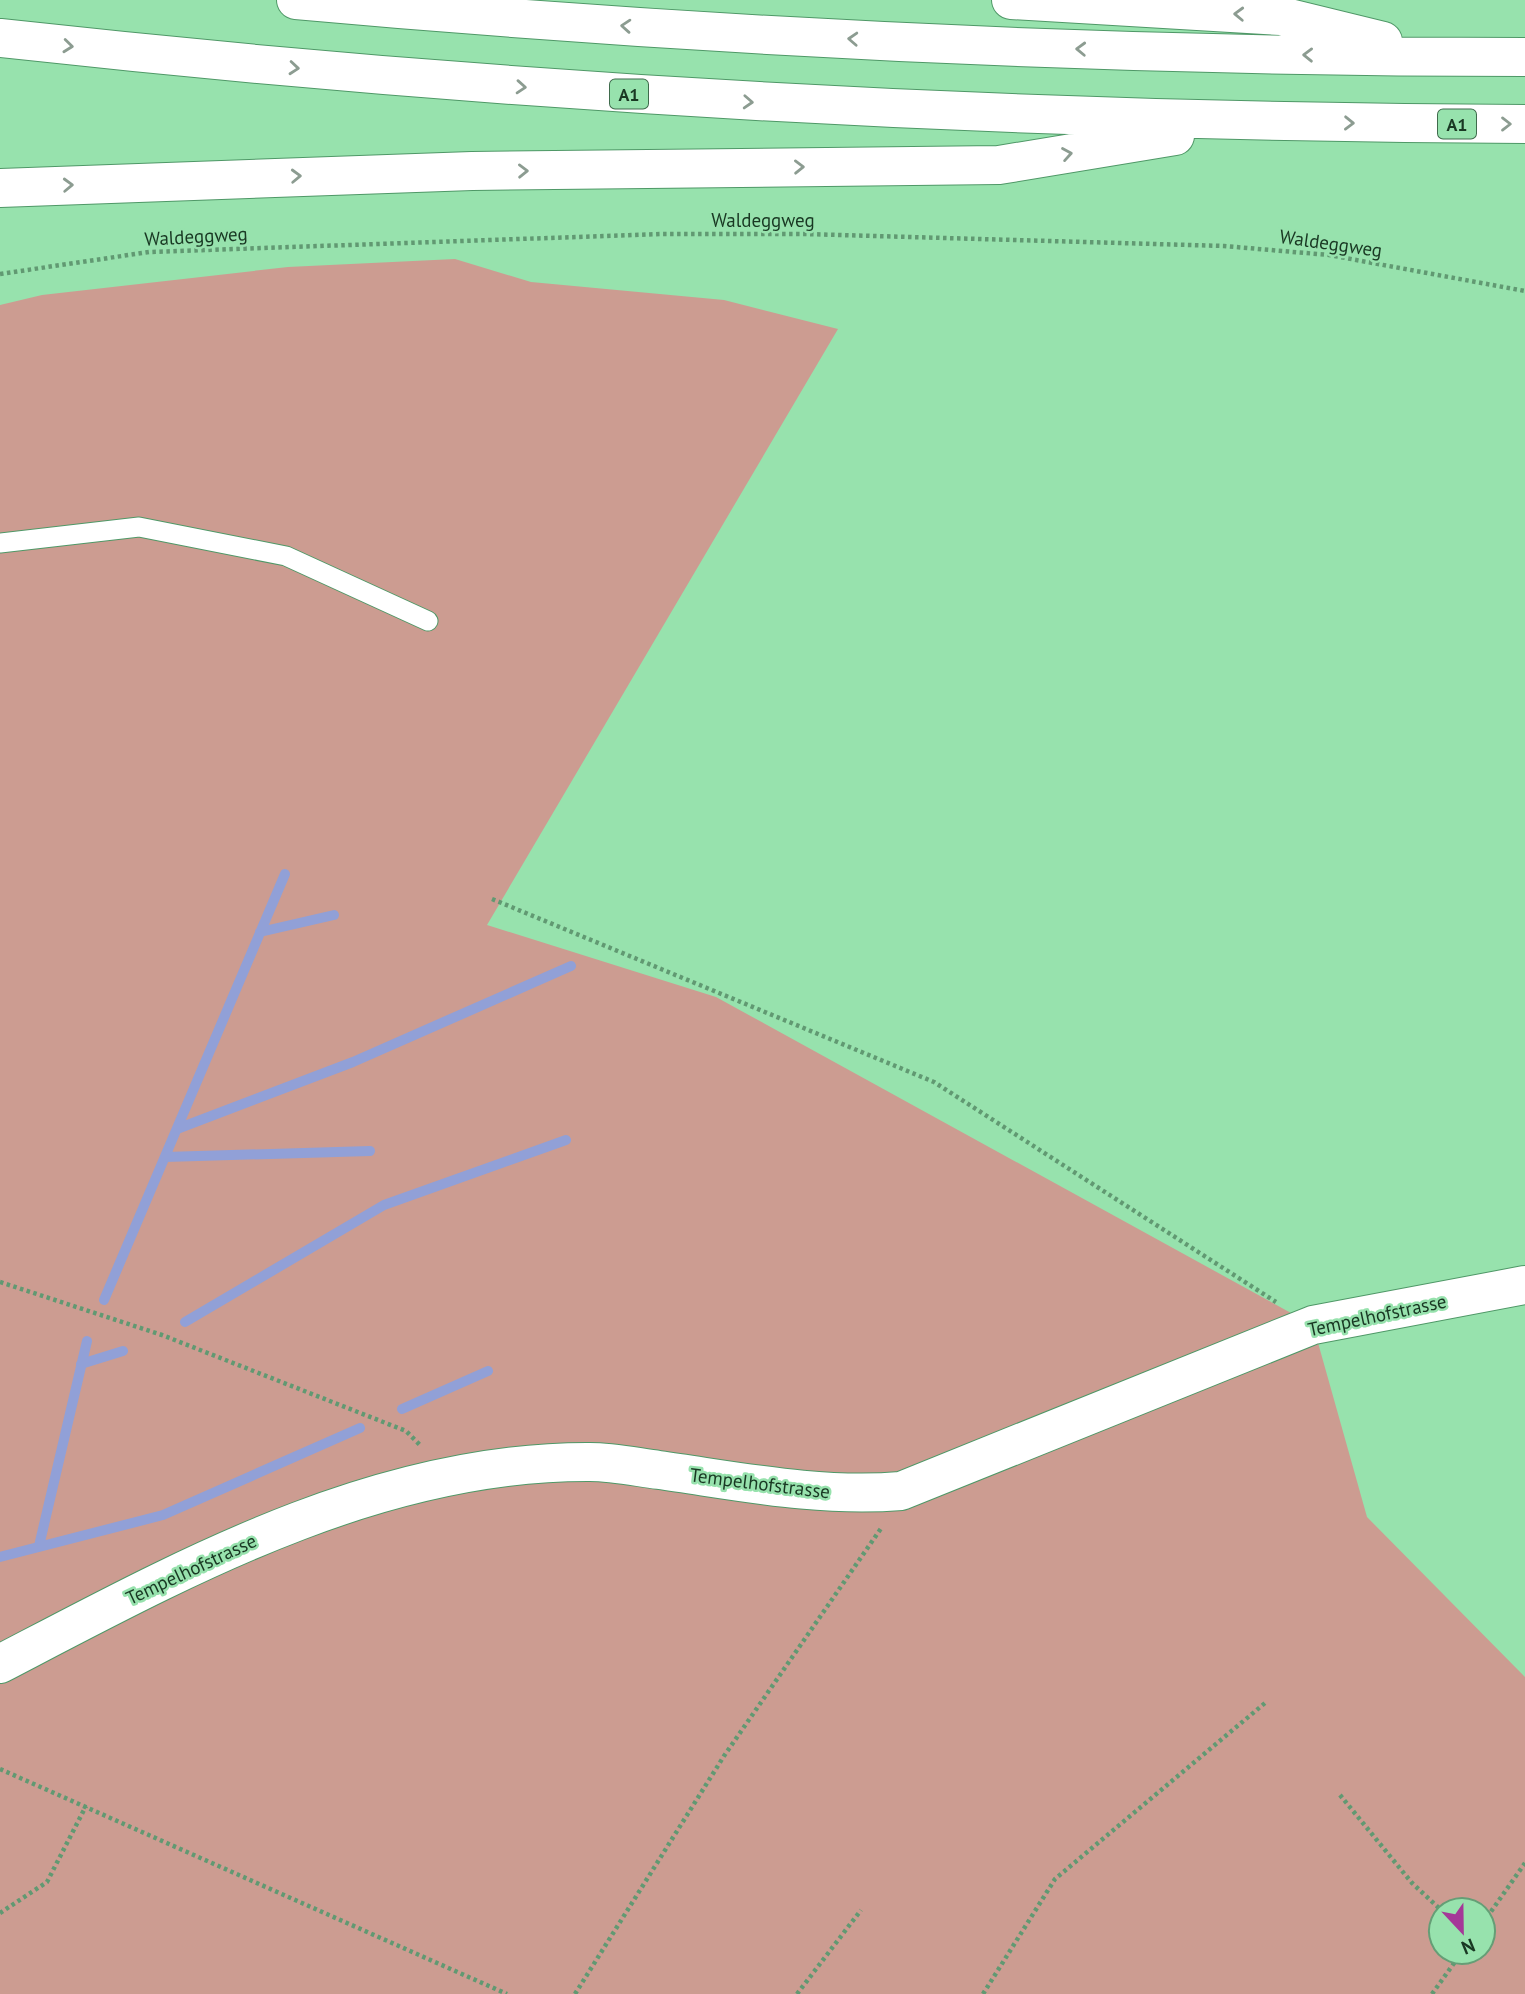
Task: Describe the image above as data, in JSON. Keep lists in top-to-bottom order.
{
  "streets": {
    "main road": ["A1", "Tempelhofstrasse"],
    "path": ["Waldeggweg"]
  },
  "north": "bottom"
}
